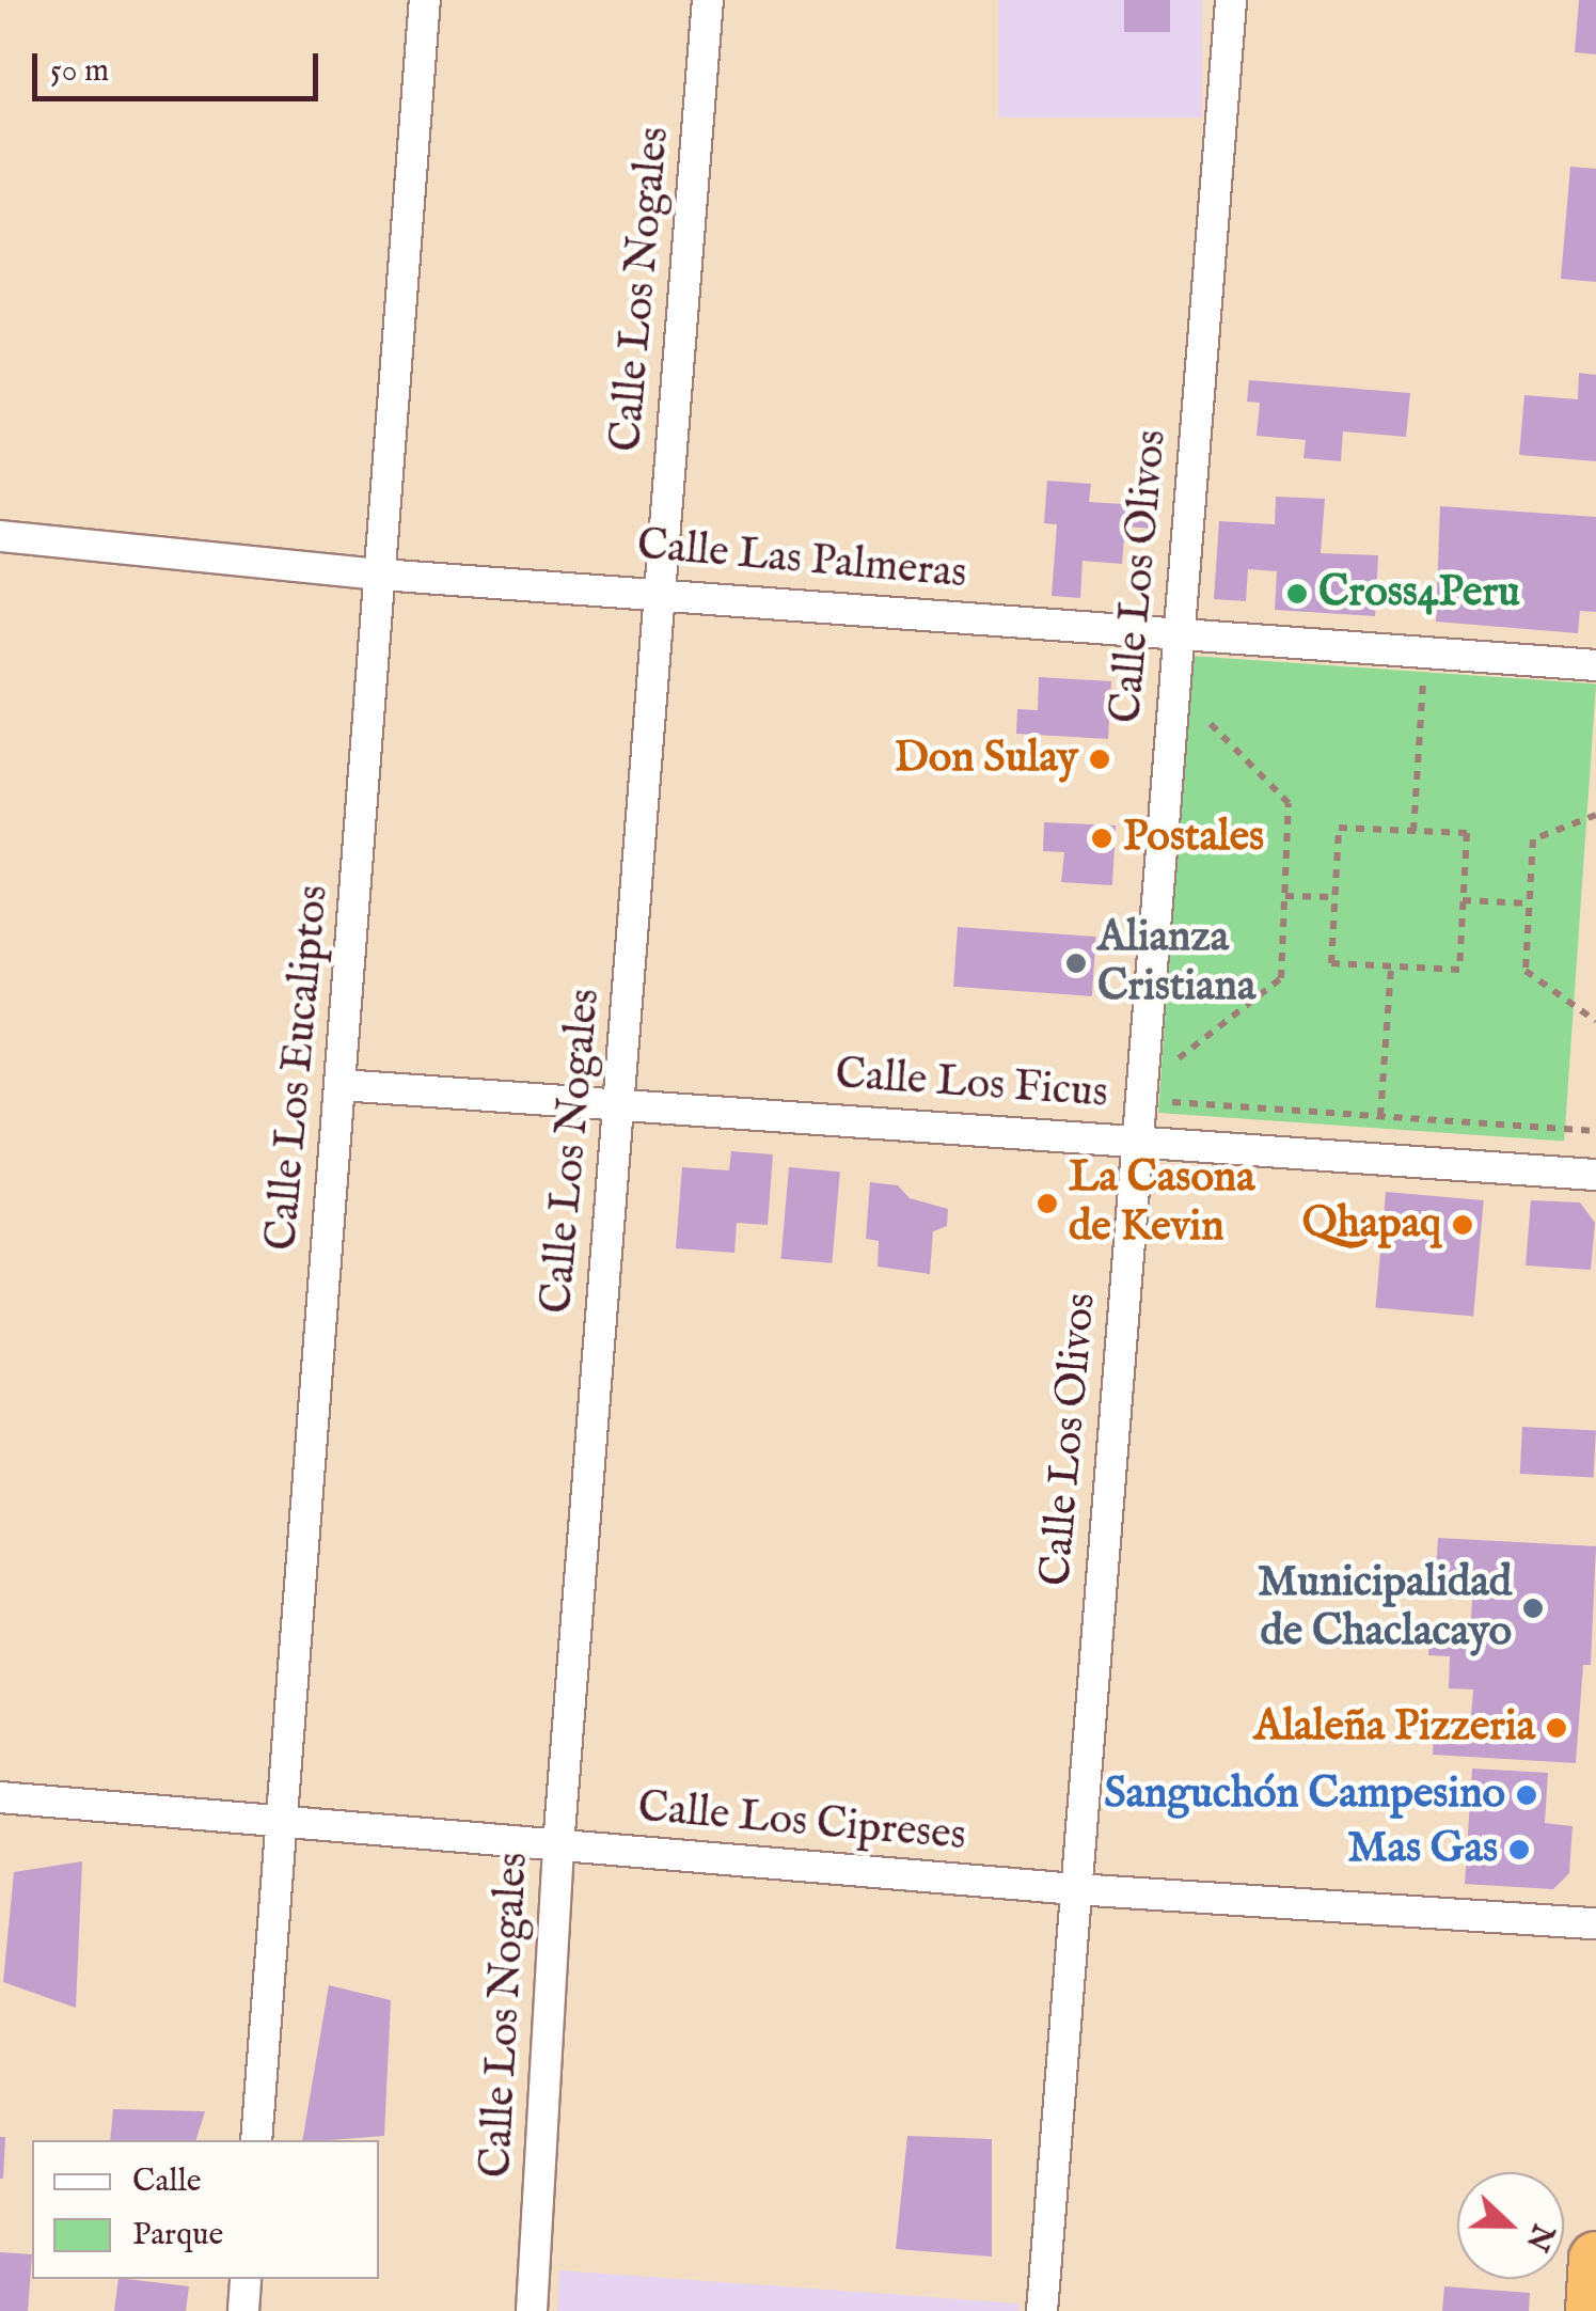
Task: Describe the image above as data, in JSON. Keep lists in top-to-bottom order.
{
  "streets": {
    "street": [
      "Calle Los Nogales",
      "Calle Las Palmeras",
      "Calle Los Olivos",
      "Calle Los Eucaliptos",
      "Calle Los Ficus",
      "Calle Los Cipreses"
    ]
  },
  "crossings": [
    ["Calle Los Nogales", "Calle Las Palmeras"],
    ["Calle Los Nogales", "Calle Los Ficus"],
    ["Calle Los Nogales", "Calle Los Cipreses"],
    ["Calle Las Palmeras", "Calle Los Olivos"],
    ["Calle Las Palmeras", "Calle Los Eucaliptos"],
    ["Calle Los Olivos", "Calle Los Ficus"],
    ["Calle Los Olivos", "Calle Los Cipreses"],
    ["Calle Los Eucaliptos", "Calle Los Ficus"],
    ["Calle Los Eucaliptos", "Calle Los Cipreses"]
  ],
  "places": [
    "Cross4Peru",
    "Don Sulay",
    "Postales",
    "Alianza Cristiana",
    "La Casona de Kevin",
    "Qhapaq",
    "Municipalidad de Chaclacayo",
    "Alaleña Pizzeria",
    "Sanguchón Campesino",
    "Mas Gas"
  ],
  "legend": ["Calle", "Parque"],
  "scale_bar": "50 m",
  "north": "right"
}
